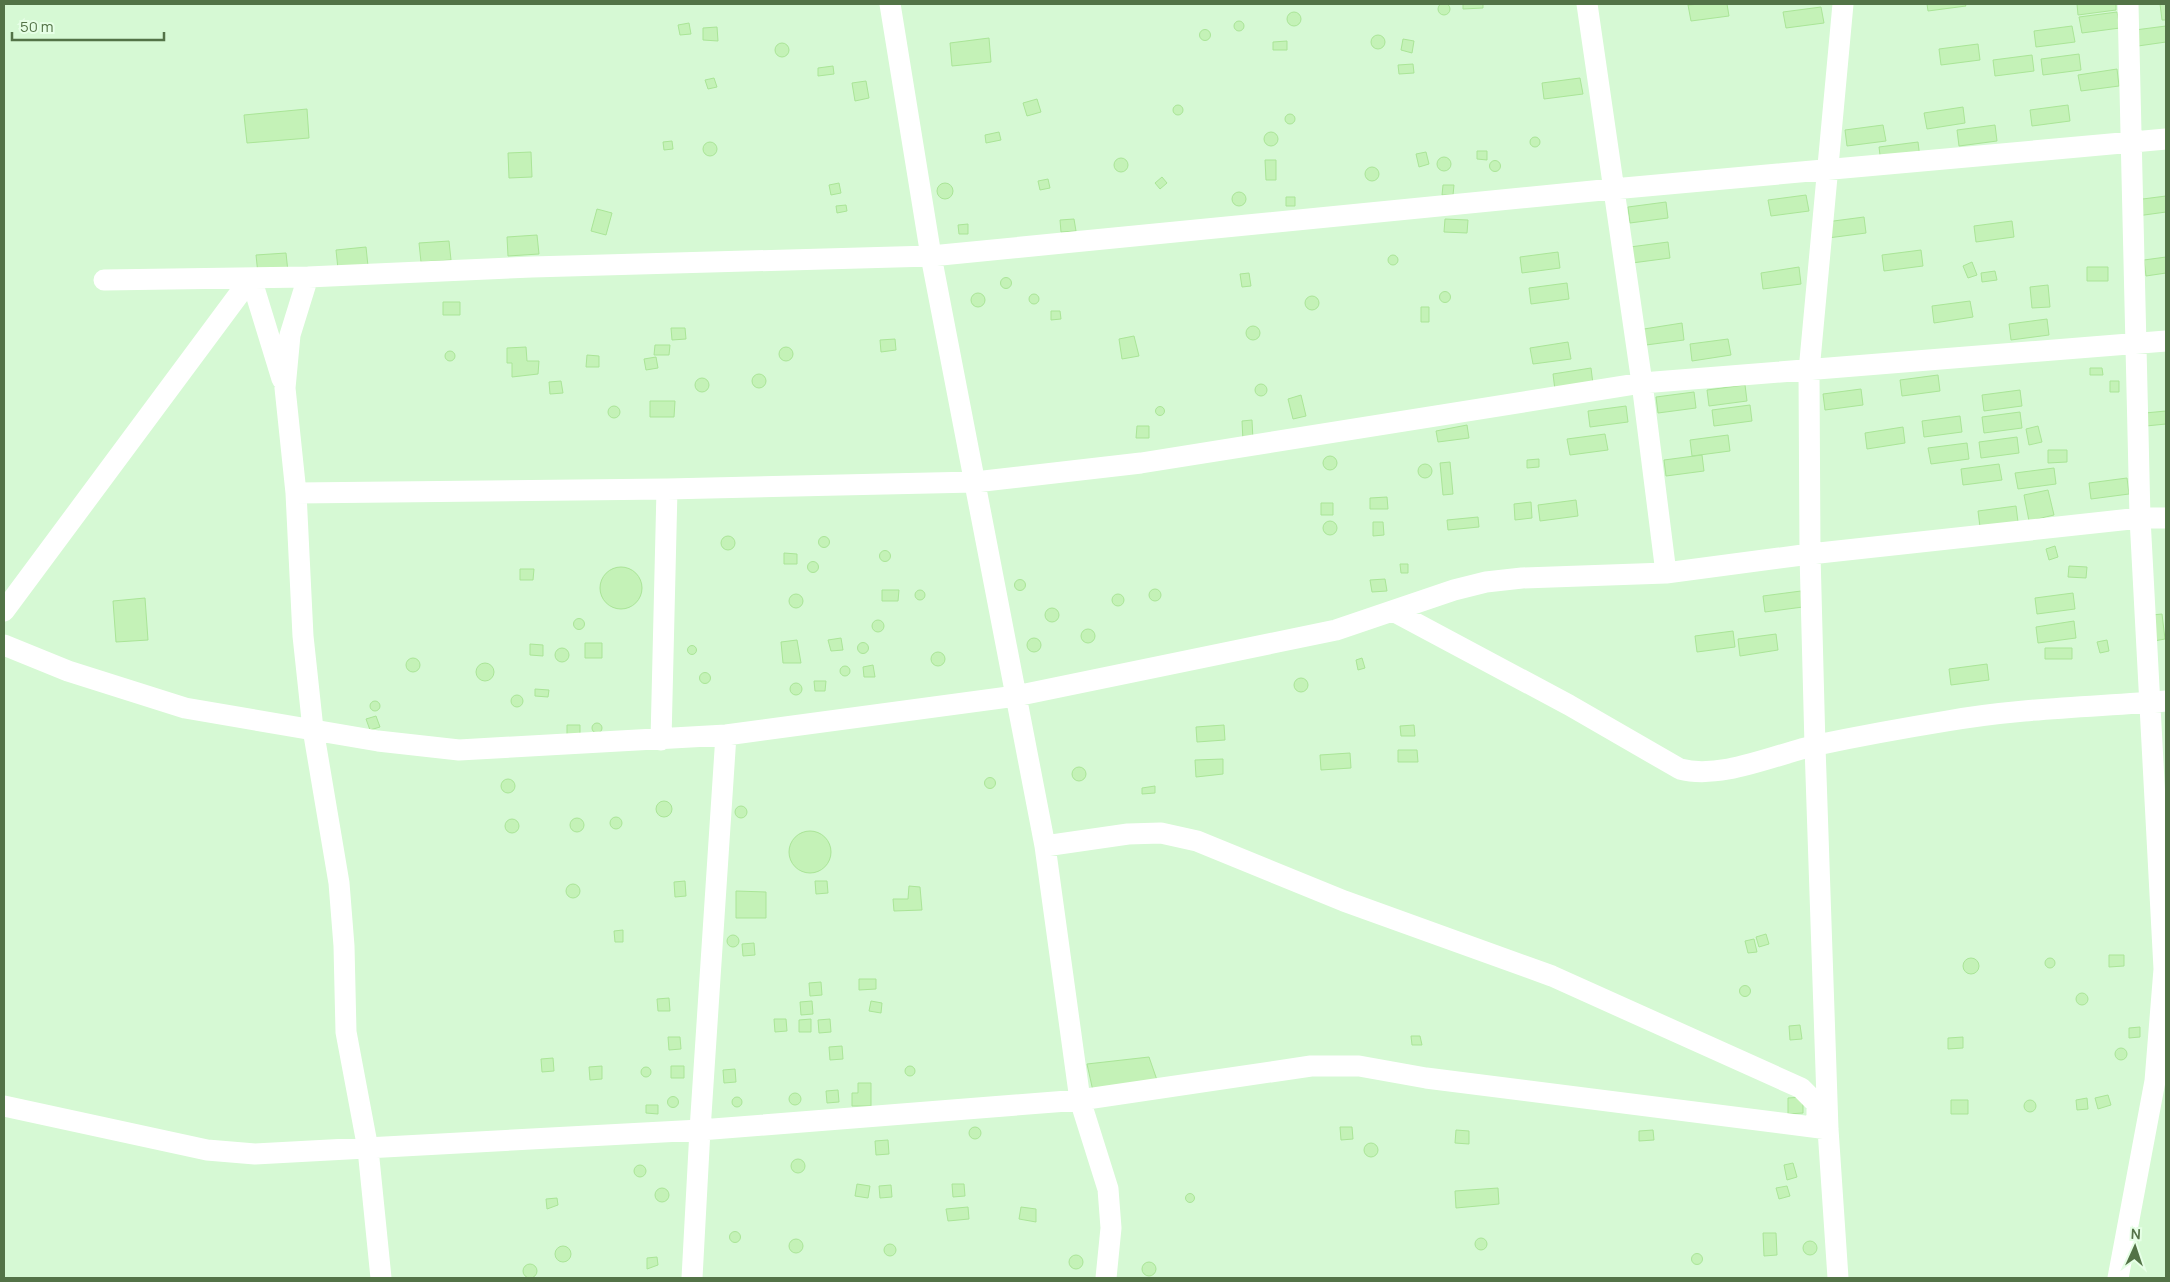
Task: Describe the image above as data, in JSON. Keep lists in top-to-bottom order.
{
  "scale_bar": "50 m",
  "north": "top"
}
